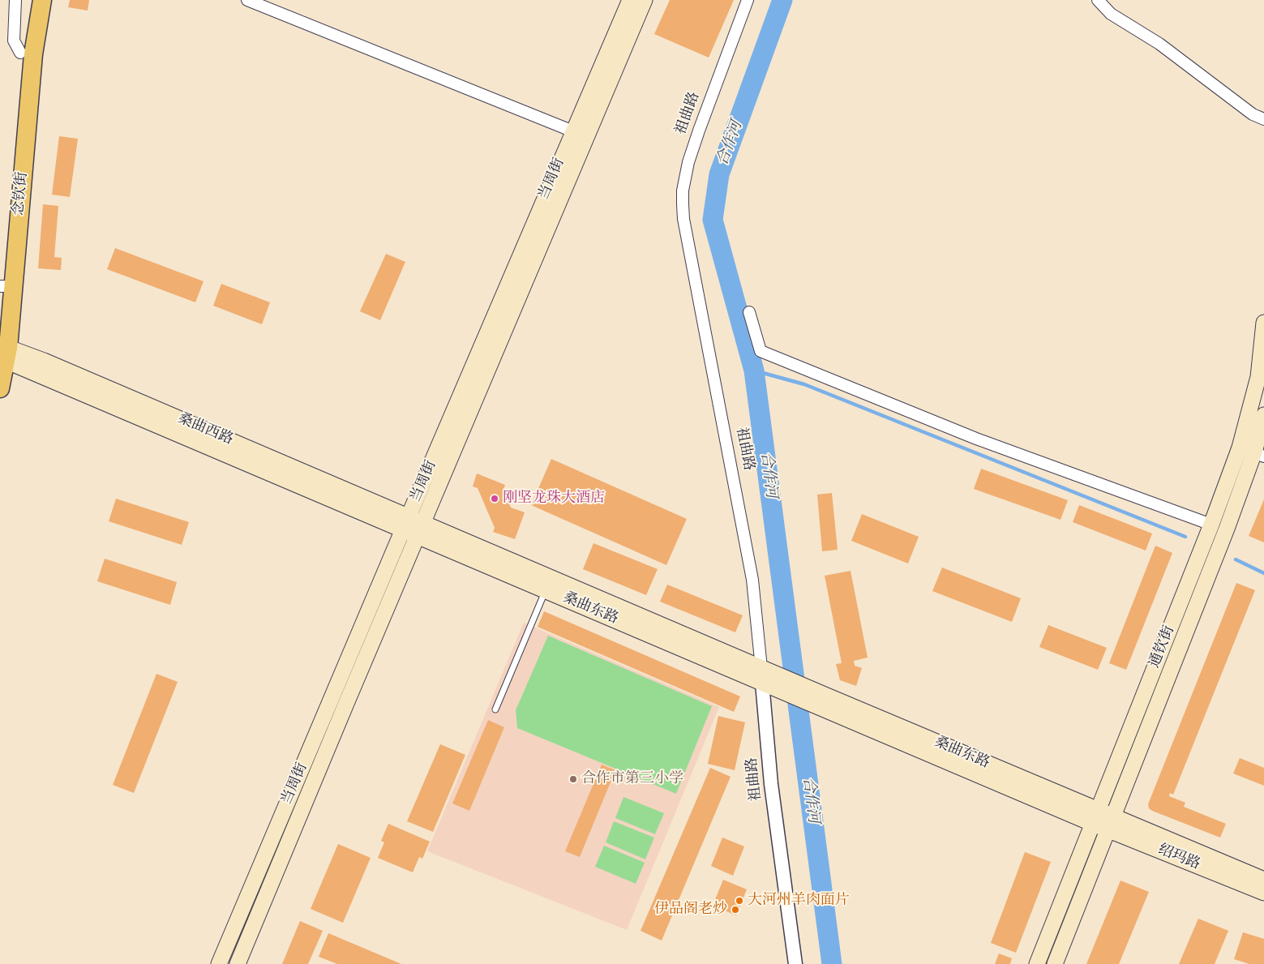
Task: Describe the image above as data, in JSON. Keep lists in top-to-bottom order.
{
  "streets": {
    "highway": ["念钦街"],
    "main road": [
      "当周街",
      "桑曲西路",
      "桑曲东路",
      "通钦街",
      "绍玛路"
    ],
    "street": ["祖曲路"]
  },
  "crossings": [
    ["祖曲路", "桑曲东路"],
    ["当周街", "桑曲西路"],
    ["当周街", "桑曲东路"],
    ["念钦街", "桑曲西路"],
    ["桑曲西路", "桑曲东路"],
    ["桑曲东路", "通钦街"],
    ["桑曲东路", "绍玛路"],
    ["通钦街", "绍玛路"]
  ],
  "water": ["合作河"],
  "places": [
    "刚坚龙珠大酒店",
    "合作市第三小学",
    "大河州羊肉面片",
    "伊品阁老炒"
  ]
}
